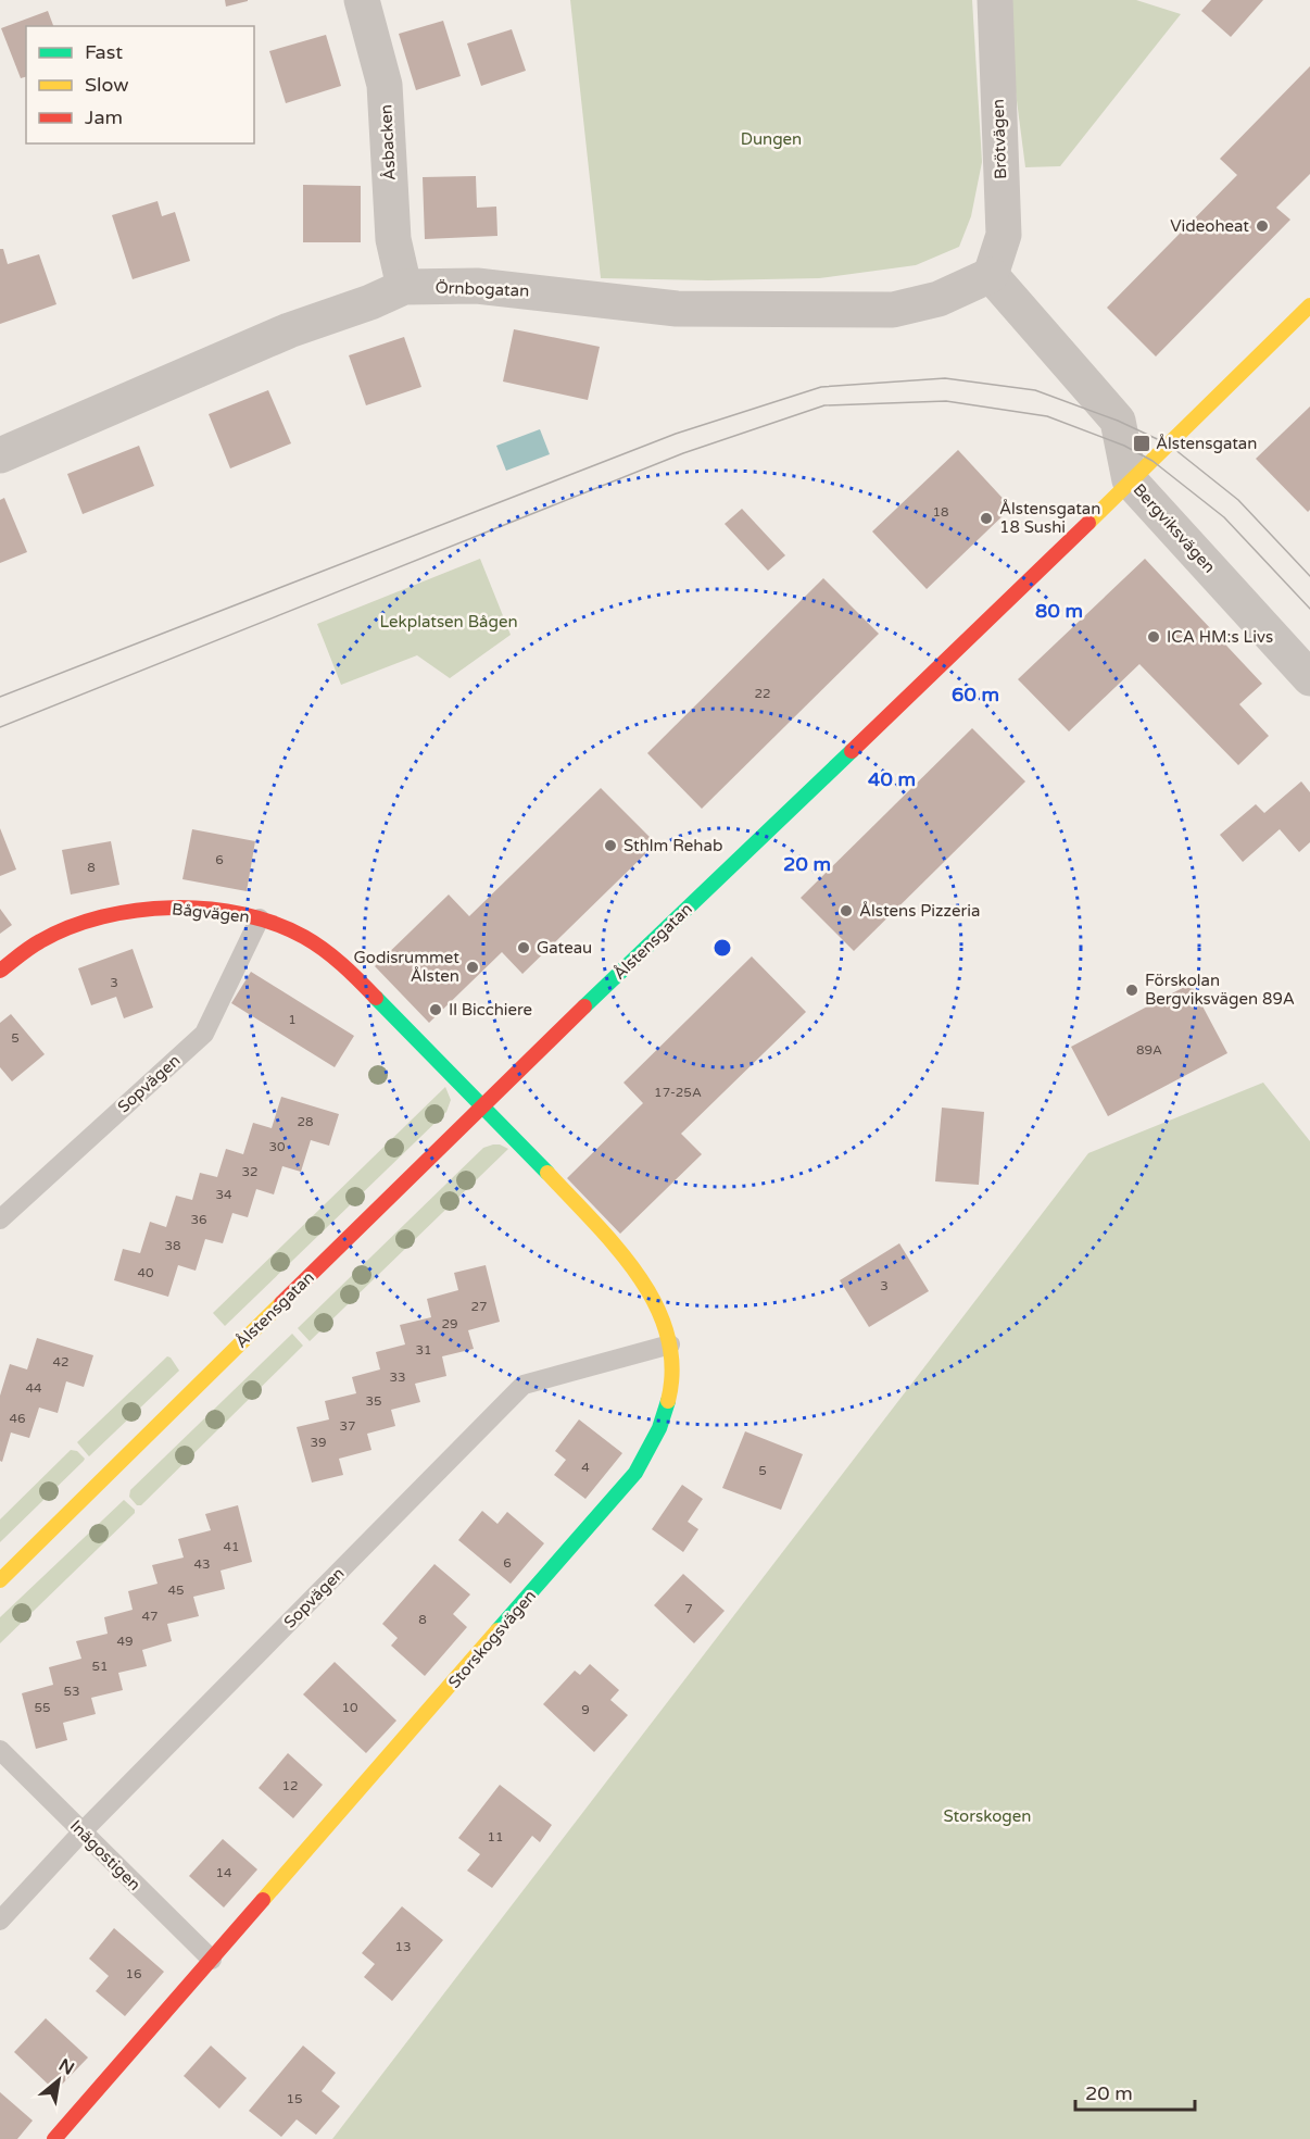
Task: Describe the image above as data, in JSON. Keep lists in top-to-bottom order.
{
  "streets": {
    "street": [
      "Brötvägen",
      "Åsbacken",
      "Örnbogatan",
      "Bergviksvägen",
      "Bågvägen",
      "Ålstensgatan",
      "Storskogsvägen"
    ],
    "lane": ["Sopvägen", "Inägostigen"]
  },
  "crossings": [
    ["Brötvägen", "Örnbogatan"],
    ["Brötvägen", "Bergviksvägen"],
    ["Åsbacken", "Örnbogatan"],
    ["Örnbogatan", "Bergviksvägen"],
    ["Bergviksvägen", "Ålstensgatan"],
    ["Bågvägen", "Ålstensgatan"],
    ["Bågvägen", "Sopvägen"],
    ["Bågvägen", "Storskogsvägen"],
    ["Ålstensgatan", "Storskogsvägen"],
    ["Sopvägen", "Storskogsvägen"],
    ["Sopvägen", "Inägostigen"],
    ["Storskogsvägen", "Inägostigen"]
  ],
  "parks": ["Dungen", "Lekplatsen Bågen", "Storskogen"],
  "places": {
    "other": [
      "Videoheat",
      "Ålstensgatan 18 Sushi",
      "ICA HM:s Livs",
      "Sthlm Rehab",
      "Ålstens Pizzeria",
      "Gateau",
      "Godisrummet Ålsten",
      "Förskolan Bergviksvägen 89A",
      "Il Bicchiere"
    ],
    "transit": ["Ålstensgatan"]
  },
  "house_numbers": [
    "18",
    "22",
    "6",
    "8",
    "3",
    "1",
    "5",
    "89A",
    "17-25A",
    "28",
    "30",
    "32",
    "34",
    "36",
    "38",
    "40",
    "3",
    "27",
    "29",
    "31",
    "42",
    "33",
    "44",
    "35",
    "46",
    "37",
    "39",
    "4",
    "5",
    "41",
    "6",
    "43",
    "45",
    "7",
    "47",
    "8",
    "49",
    "51",
    "53",
    "55",
    "10",
    "9",
    "12",
    "11",
    "14",
    "13",
    "16",
    "15"
  ],
  "legend": ["Fast", "Slow", "Jam"],
  "scale_bar": "20 m",
  "north": "top right",
  "rings": [
    "80 m",
    "60 m",
    "40 m",
    "20 m"
  ]
}
